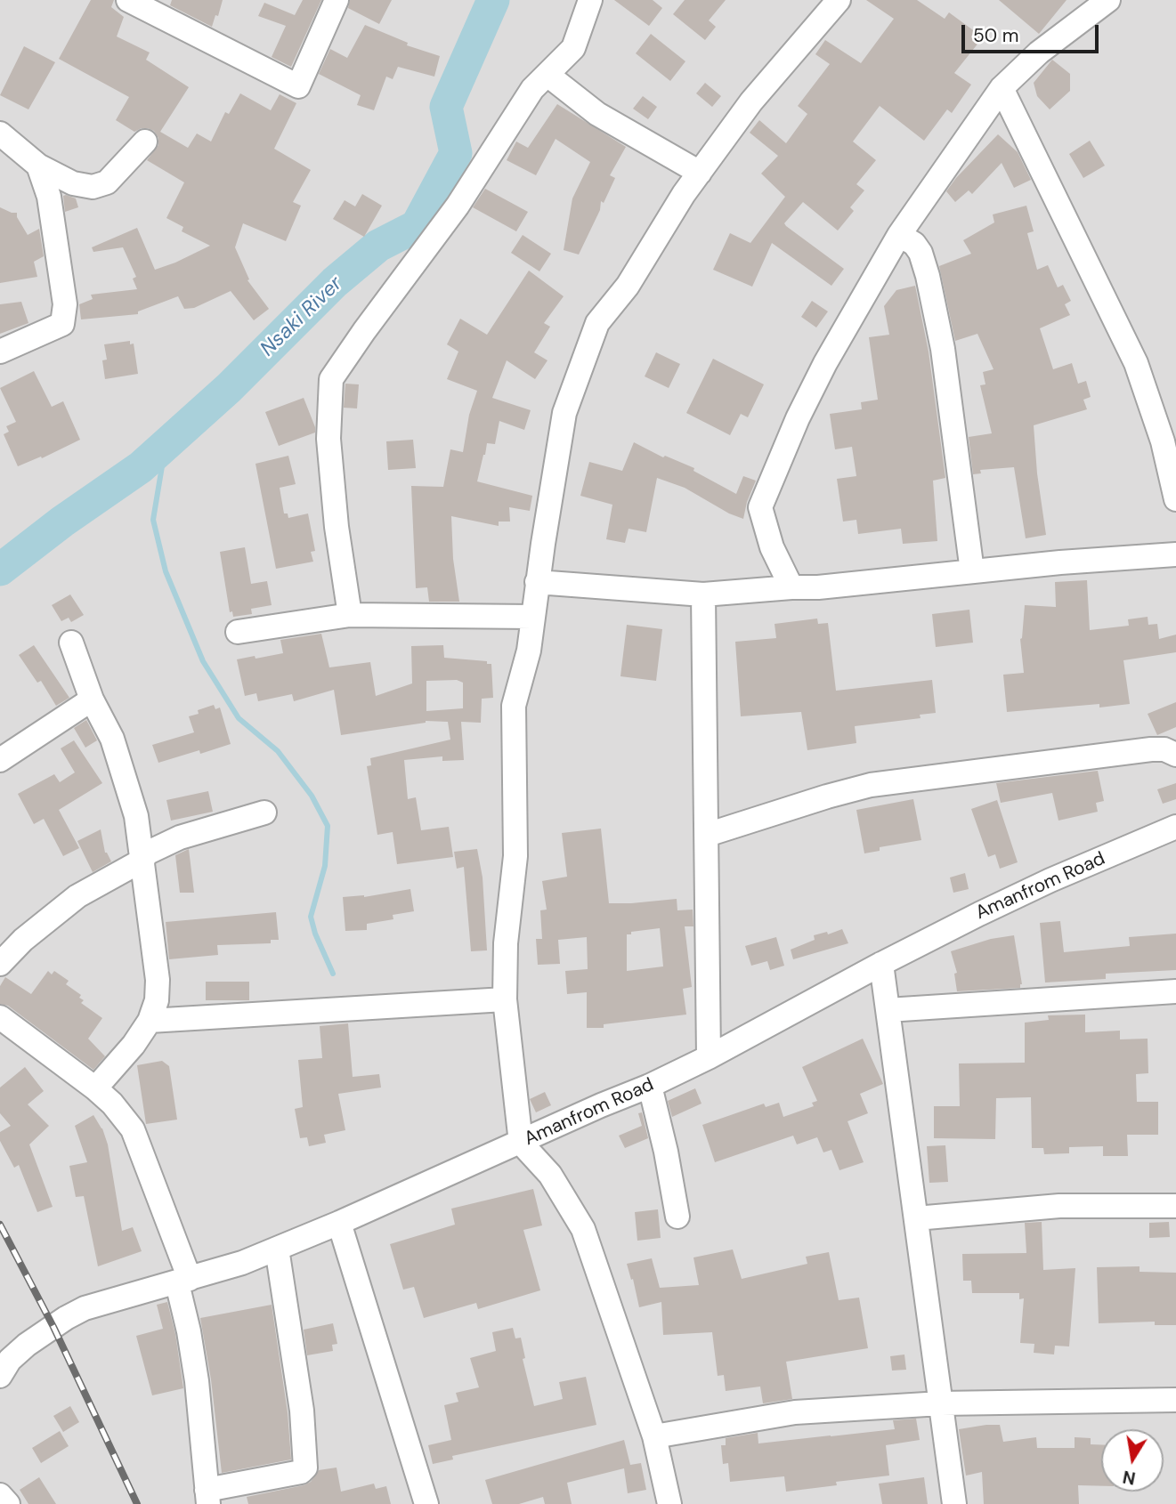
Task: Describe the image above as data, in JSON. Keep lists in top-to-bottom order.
{
  "streets": {
    "street": ["Amanfrom Road"]
  },
  "water": ["Nsaki River"],
  "scale_bar": "50 m",
  "north": "bottom"
}
